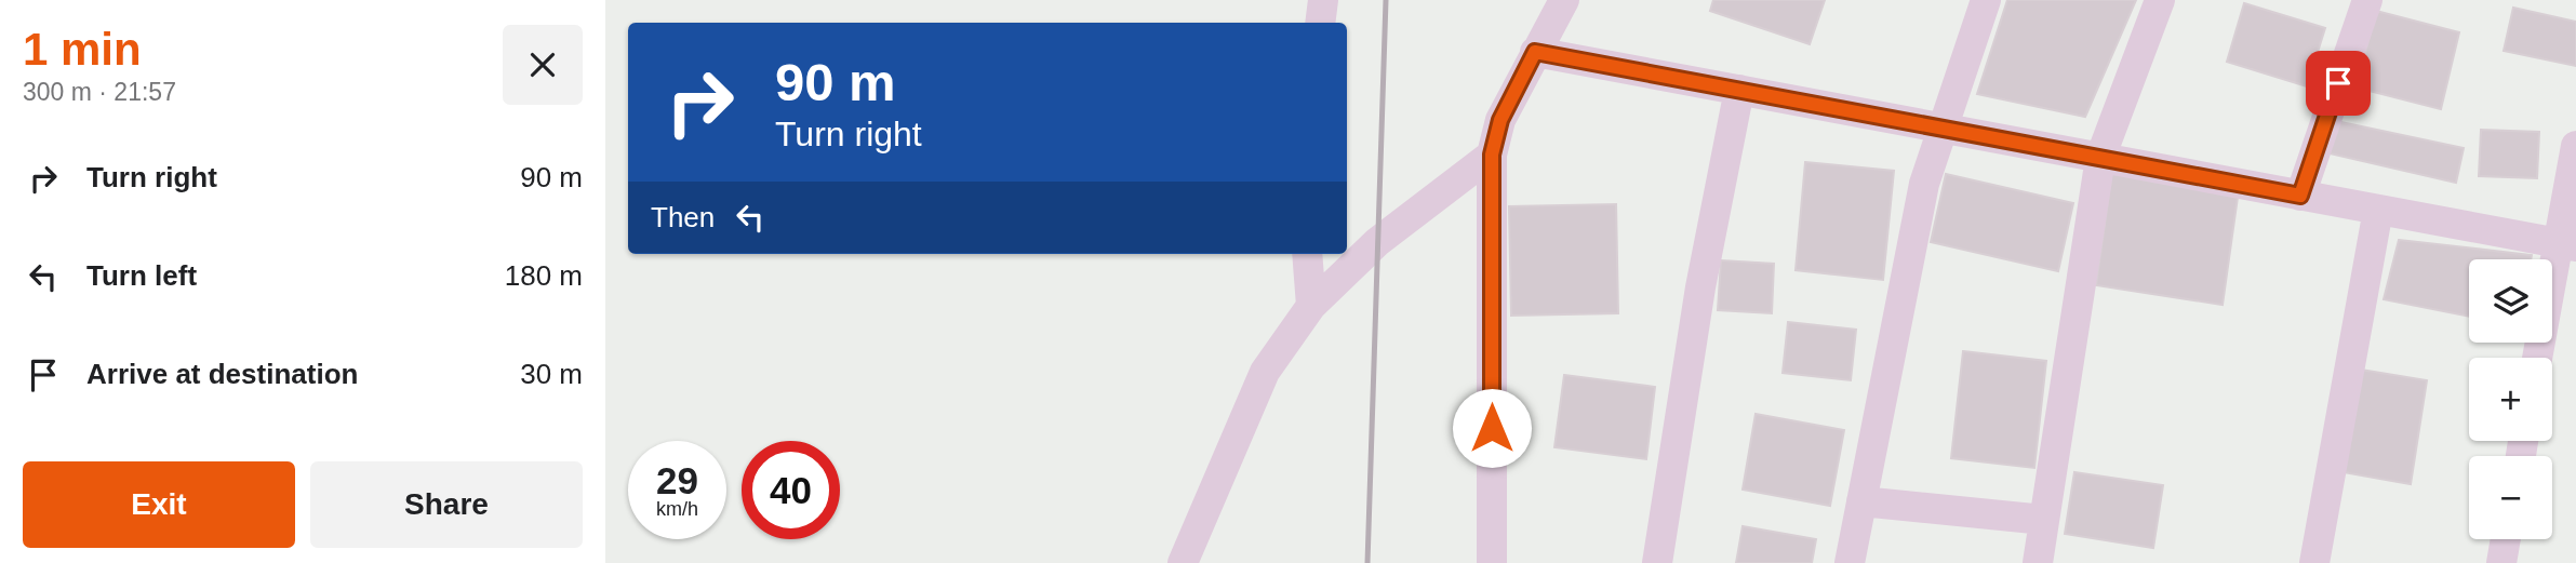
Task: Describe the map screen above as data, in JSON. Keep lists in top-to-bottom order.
{
  "page": {
    "heading": ["1 min", "300 m · 21:57"],
    "turn": ["90 m", "Turn right"],
    "list": [
      {
        "name": "Turn right",
        "value": "90 m"
      },
      {
        "name": "Turn left",
        "value": "180 m"
      },
      {
        "name": "Arrive at destination",
        "value": "30 m"
      }
    ],
    "then": "Then",
    "map_buttons": ["+", "−"],
    "speed": "29 km/h",
    "limit": "40",
    "buttons": ["Exit", "Share"]
  }
}
